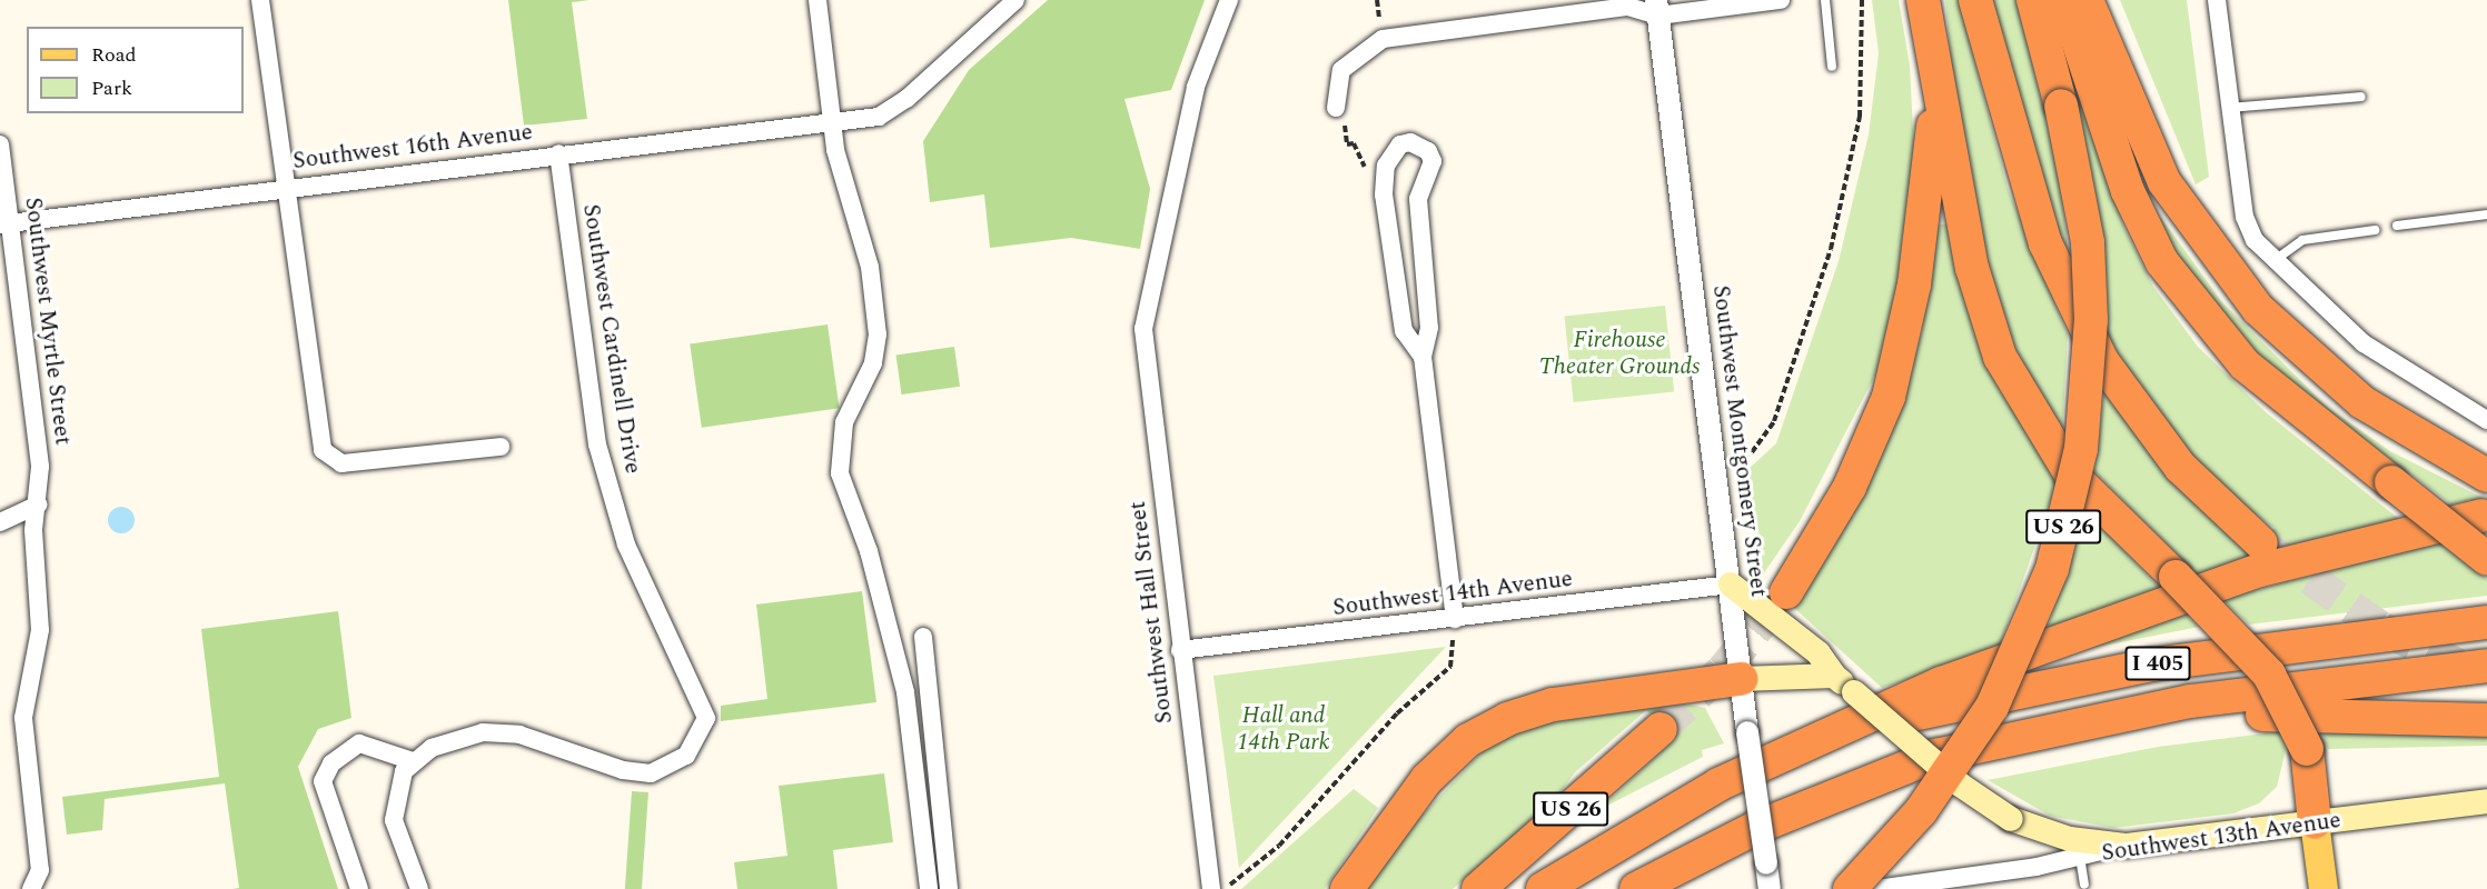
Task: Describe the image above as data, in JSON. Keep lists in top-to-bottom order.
{
  "streets": {
    "highway": ["US 26", "I 405"],
    "main road": ["Southwest 13th Avenue"],
    "street": [
      "Southwest 16th Avenue",
      "Southwest Myrtle Street",
      "Southwest Cardinell Drive",
      "Southwest Montgomery Street",
      "Southwest 14th Avenue",
      "Southwest Hall Street"
    ]
  },
  "crossings": [
    ["Southwest 16th Avenue", "Southwest Myrtle Street"],
    ["Southwest 16th Avenue", "Southwest Cardinell Drive"],
    ["Southwest Montgomery Street", "Southwest 14th Avenue"],
    ["Southwest 14th Avenue", "Southwest Hall Street"]
  ],
  "parks": ["Firehouse Theater Grounds", "Hall and 14th Park"],
  "legend": ["Road", "Park"]
}
